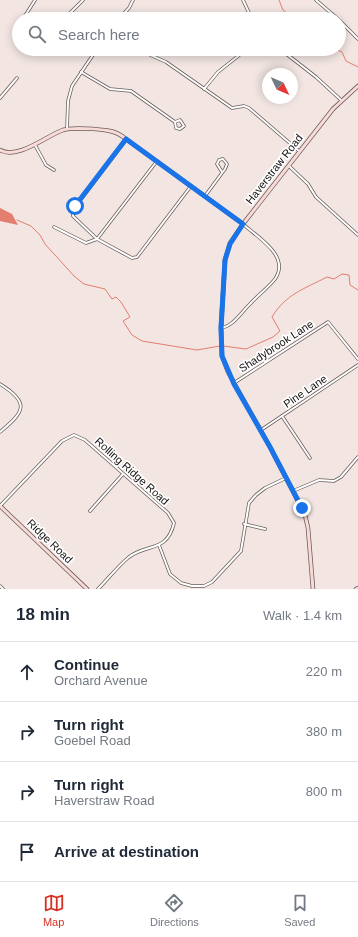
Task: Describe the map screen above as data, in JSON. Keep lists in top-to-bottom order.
{
  "streets": {
    "street": [
      "Haverstraw Road",
      "Shadybrook Lane",
      "Pine Lane",
      "Rolling Ridge Road",
      "Ridge Road"
    ]
  },
  "crossings": [
    ["Haverstraw Road", "Shadybrook Lane"],
    ["Haverstraw Road", "Pine Lane"],
    ["Rolling Ridge Road", "Ridge Road"]
  ],
  "north": "bottom right",
  "page": {
    "search": "Search here",
    "heading": ["18 min", "Walk · 1.4 km"],
    "list": [
      ["Continue", "Orchard Avenue", "220 m"],
      ["Turn right", "Goebel Road", "380 m"],
      ["Turn right", "Haverstraw Road", "800 m"],
      "Arrive at destination"
    ],
    "nav": ["Map", "Directions", "Saved"]
  }
}
